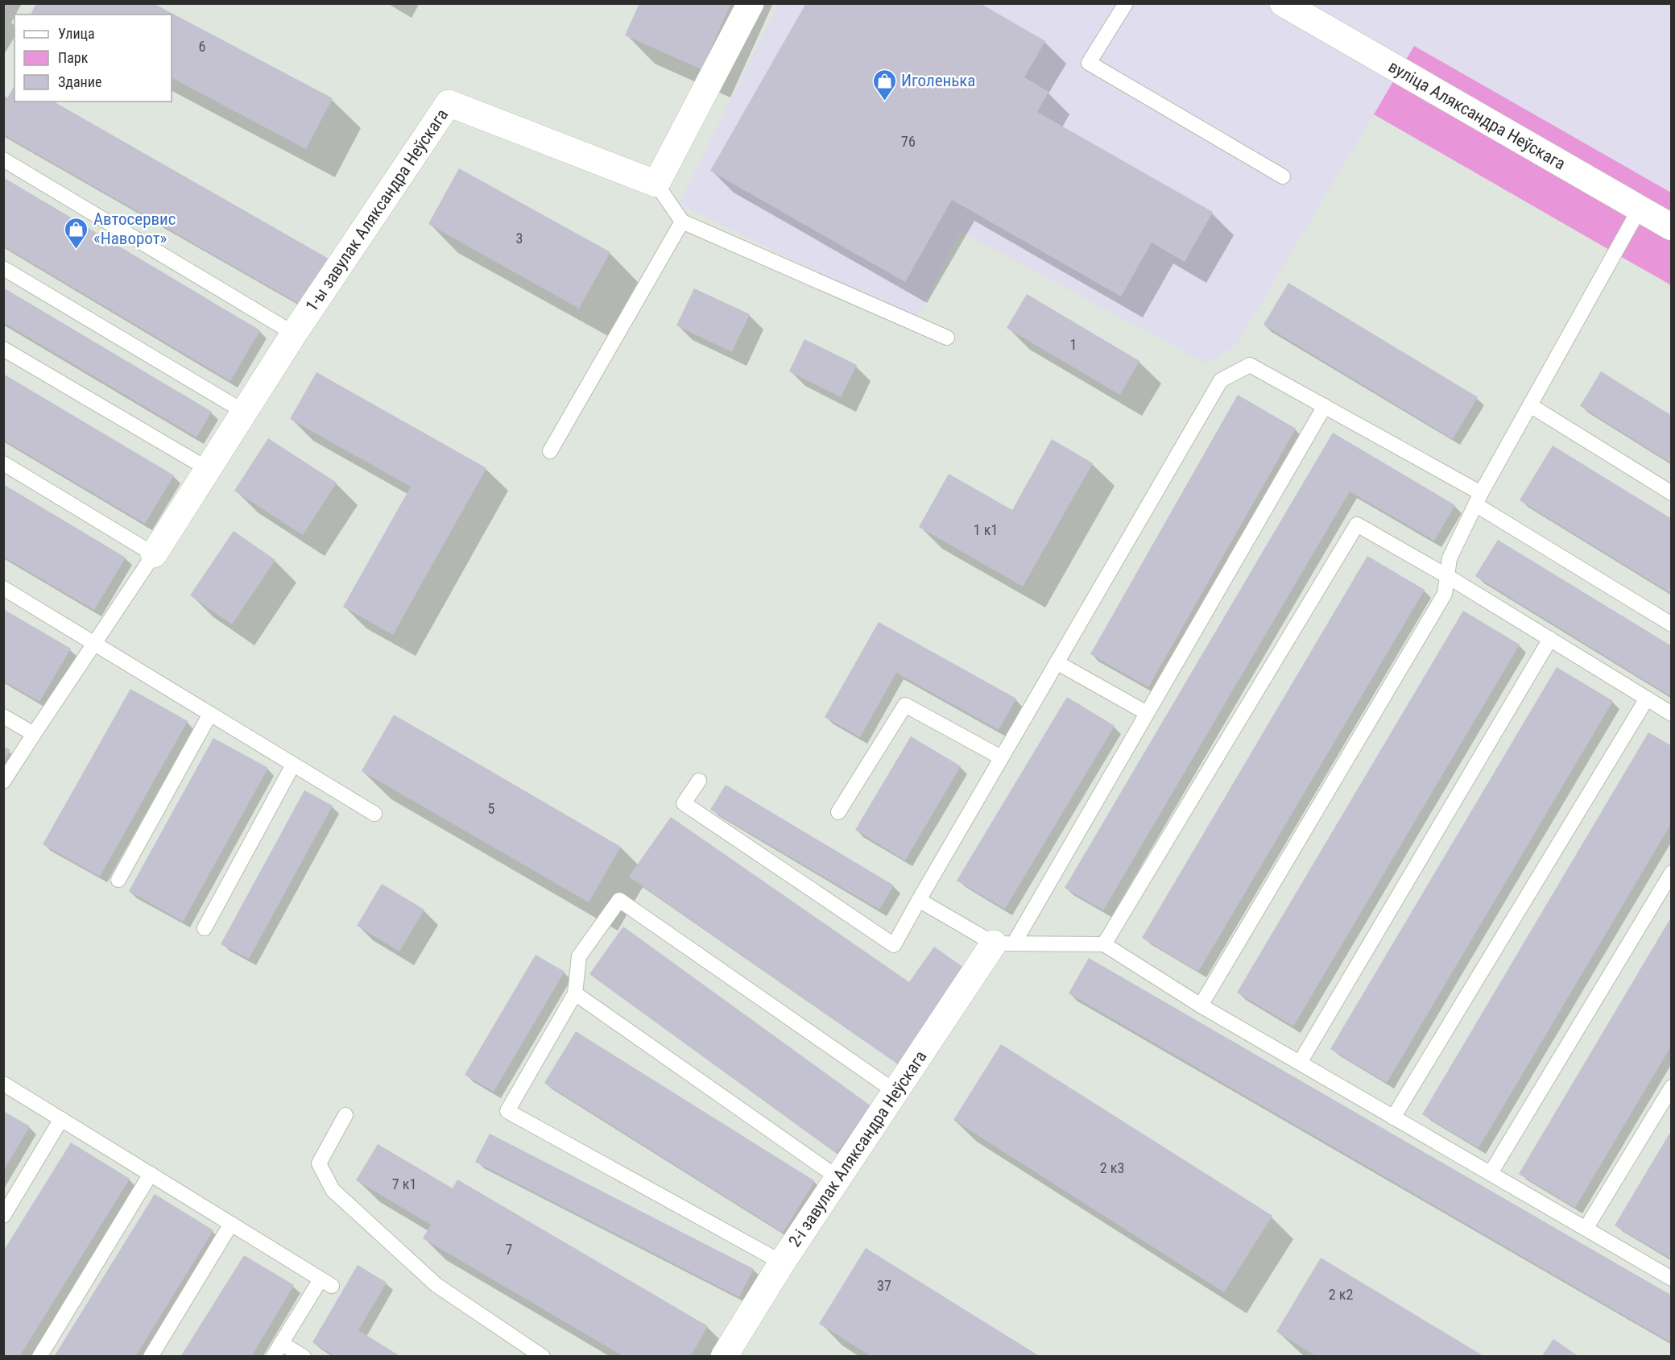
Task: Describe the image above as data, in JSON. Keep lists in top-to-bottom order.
{
  "streets": {
    "street": ["вуліца Аляксандра Неўскага", "1-ы завулак Аляксандра Неўскага", "2-і завулак Аляксандра Неўскага"]
  },
  "places": {
    "shop": ["Иголенька", "Автосервис «Наворот»"]
  },
  "house_numbers": [
    "6",
    "76",
    "3",
    "1",
    "1 к1",
    "5",
    "2 к3",
    "7 к1",
    "7",
    "37",
    "2 к2"
  ],
  "legend": ["Улица", "Парк", "Здание"]
}
